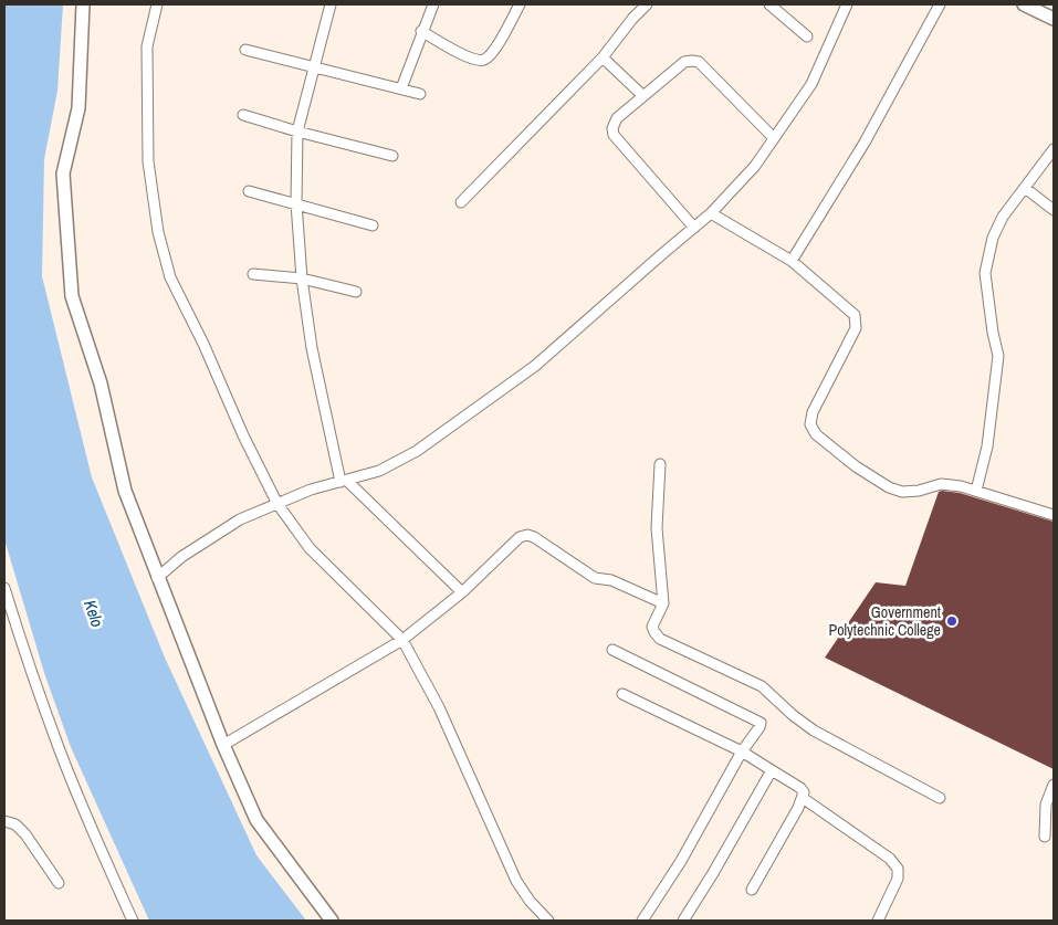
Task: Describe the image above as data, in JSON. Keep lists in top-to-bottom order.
{
  "water": ["Kelo"],
  "places": ["Government Polytechnic College"]
}
